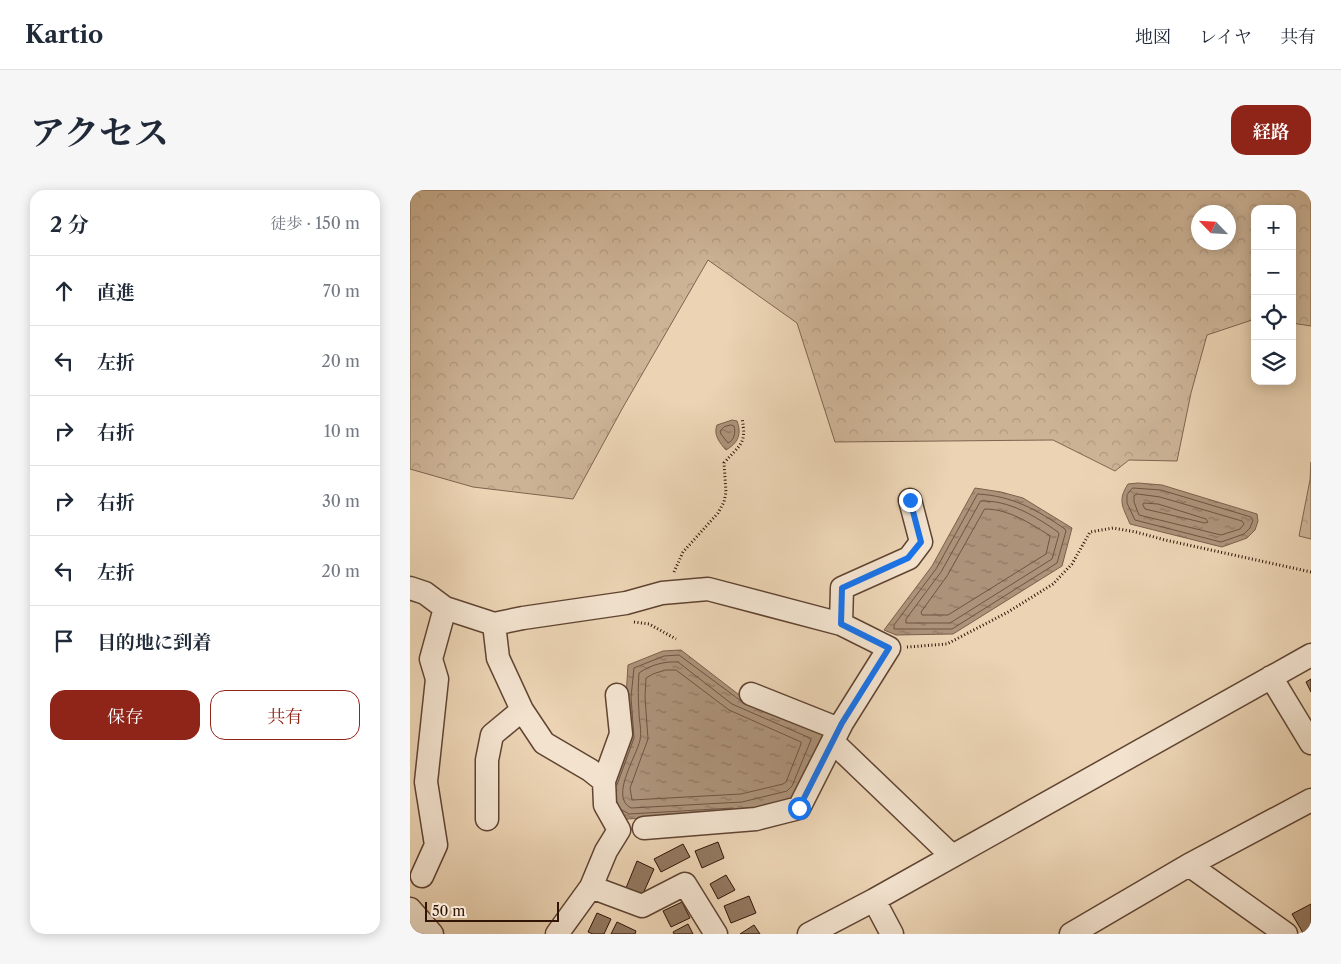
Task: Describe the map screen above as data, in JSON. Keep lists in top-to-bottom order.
{
  "scale_bar": "50 m",
  "north": "top left",
  "page": {
    "header": "Kartio",
    "nav": ["地図", "レイヤ", "共有"],
    "title": "アクセス",
    "buttons": [
      "経路",
      ["保存", "共有"]
    ],
    "heading": ["2 分", "徒歩 · 150 m"],
    "map_buttons": ["+", "−"],
    "list": [
      ["直進", "70 m"],
      ["左折", "20 m"],
      ["右折", "10 m"],
      ["右折", "30 m"],
      ["左折", "20 m"],
      "目的地に到着"
    ],
    "scale": "50 m"
  }
}
